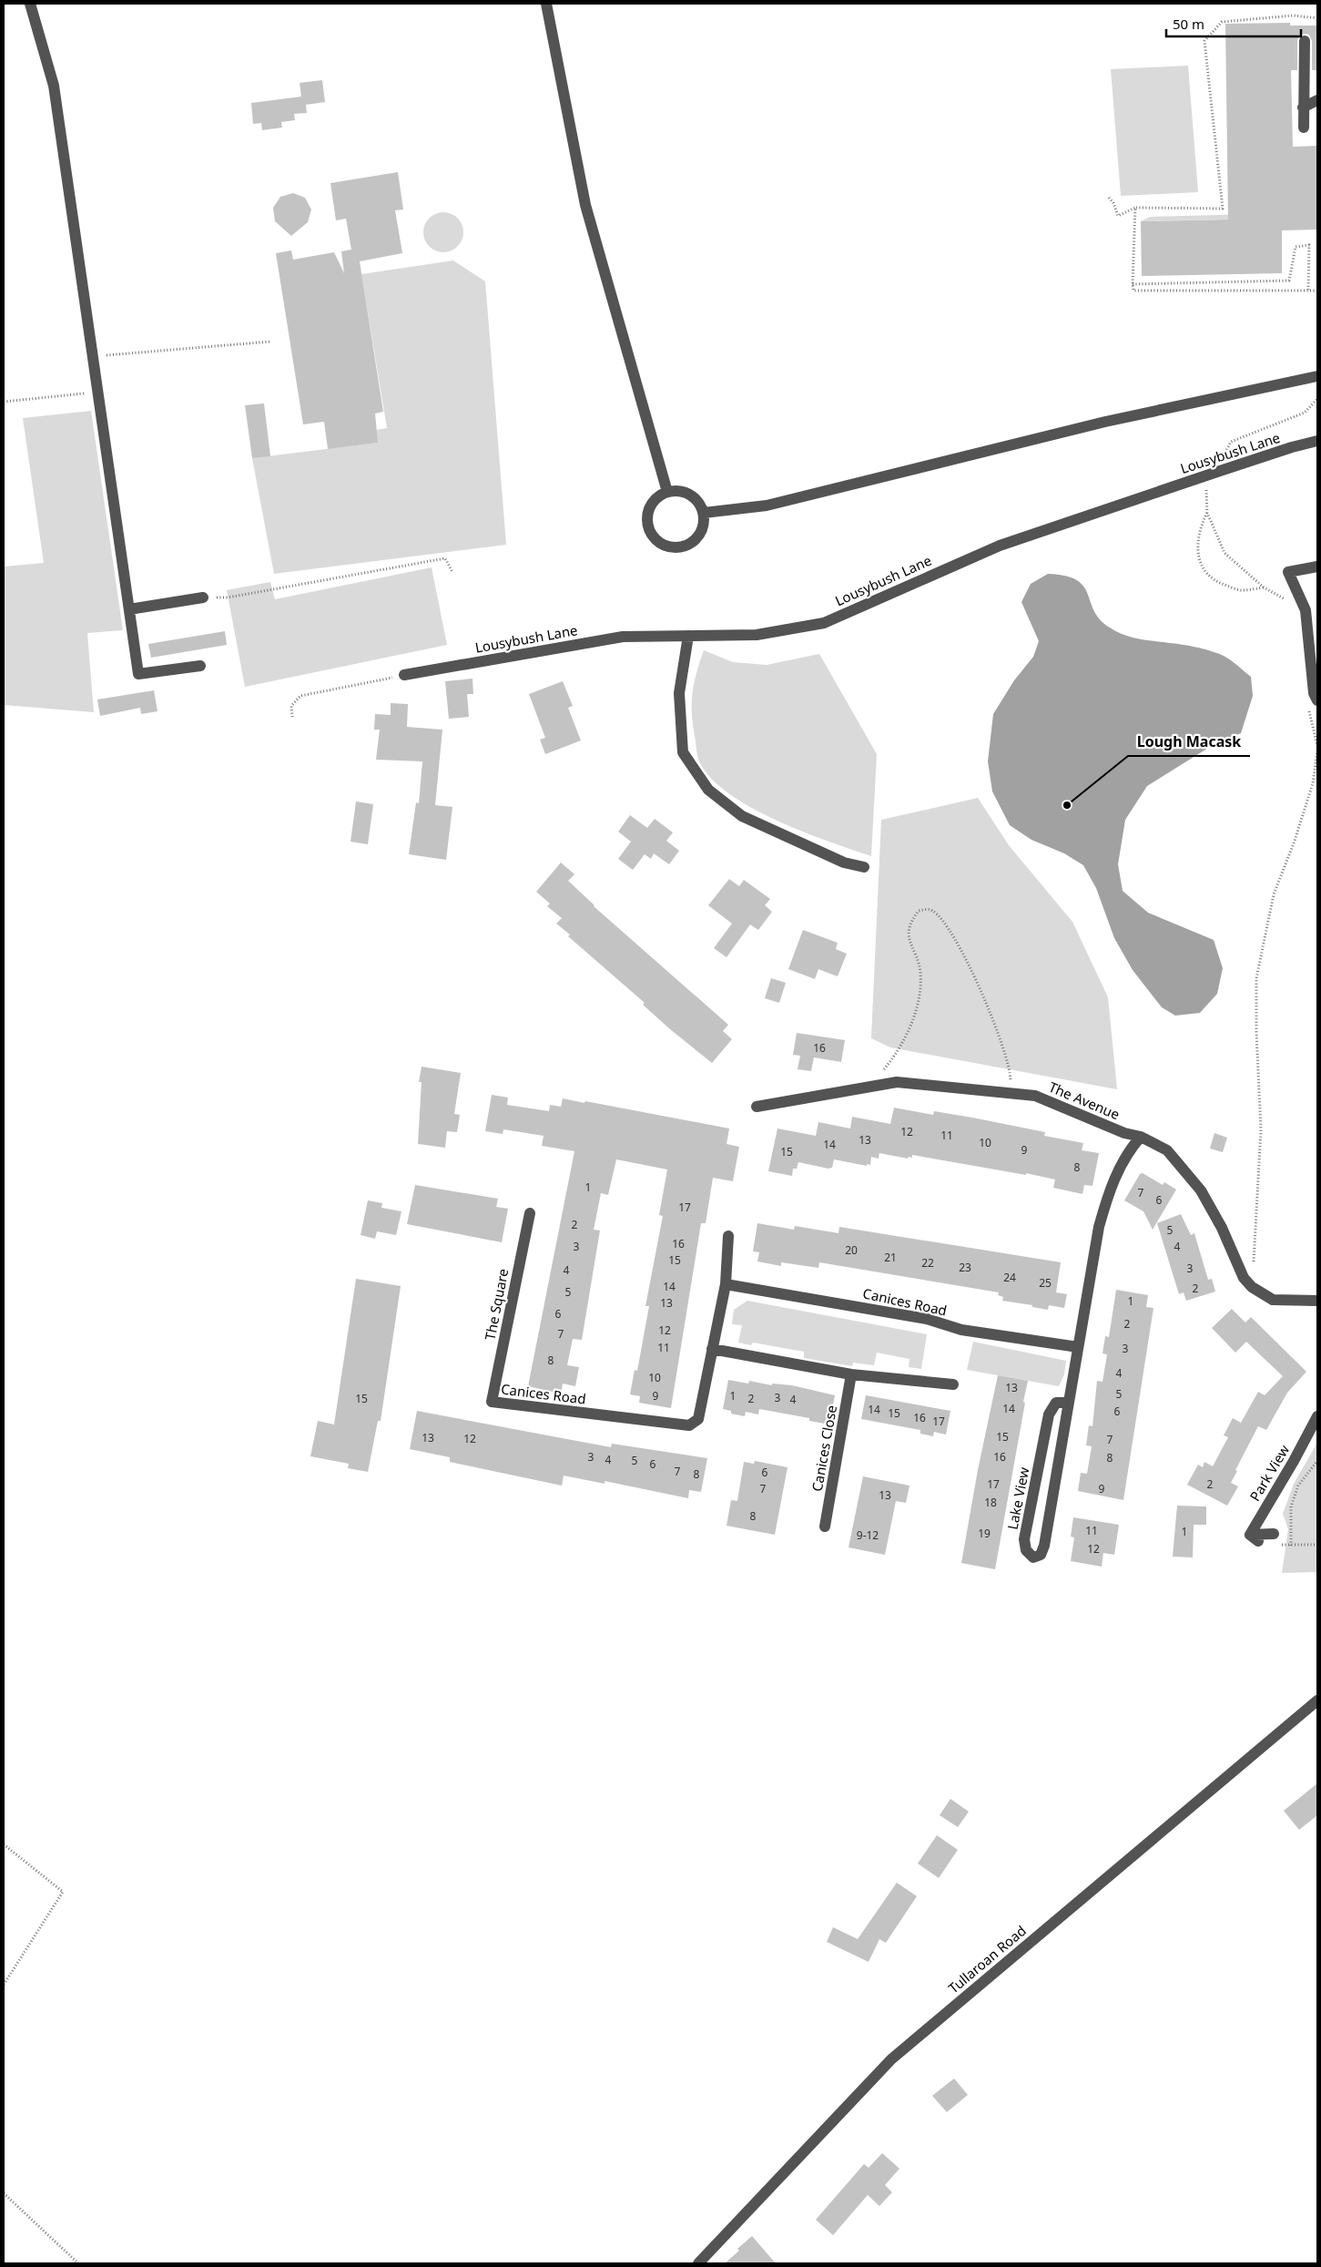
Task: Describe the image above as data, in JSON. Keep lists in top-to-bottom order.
{
  "streets": {
    "street": [
      "Lousybush Lane",
      "The Avenue",
      "Canices Road",
      "The Square",
      "Canices Close",
      "Park View",
      "Lake View",
      "Tullaroan Road"
    ]
  },
  "crossings": [
    ["The Avenue", "Lake View"],
    ["Canices Road", "The Square"],
    ["Canices Road", "Lake View"]
  ],
  "places": ["Lough Macask"],
  "house_numbers": [
    "16",
    "12",
    "11",
    "13",
    "10",
    "14",
    "9",
    "15",
    "8",
    "1",
    "7",
    "6",
    "17",
    "2",
    "5",
    "16",
    "3",
    "4",
    "20",
    "21",
    "15",
    "22",
    "23",
    "3",
    "4",
    "24",
    "25",
    "14",
    "2",
    "5",
    "1",
    "13",
    "6",
    "2",
    "12",
    "7",
    "11",
    "3",
    "8",
    "4",
    "10",
    "13",
    "5",
    "9",
    "1",
    "3",
    "15",
    "2",
    "4",
    "14",
    "14",
    "6",
    "15",
    "16",
    "17",
    "15",
    "13",
    "12",
    "7",
    "3",
    "16",
    "8",
    "4",
    "5",
    "6",
    "7",
    "6",
    "8",
    "17",
    "2",
    "7",
    "9",
    "13",
    "18",
    "8",
    "11",
    "1",
    "19",
    "9-12",
    "12"
  ],
  "scale_bar": "50 m"
}
